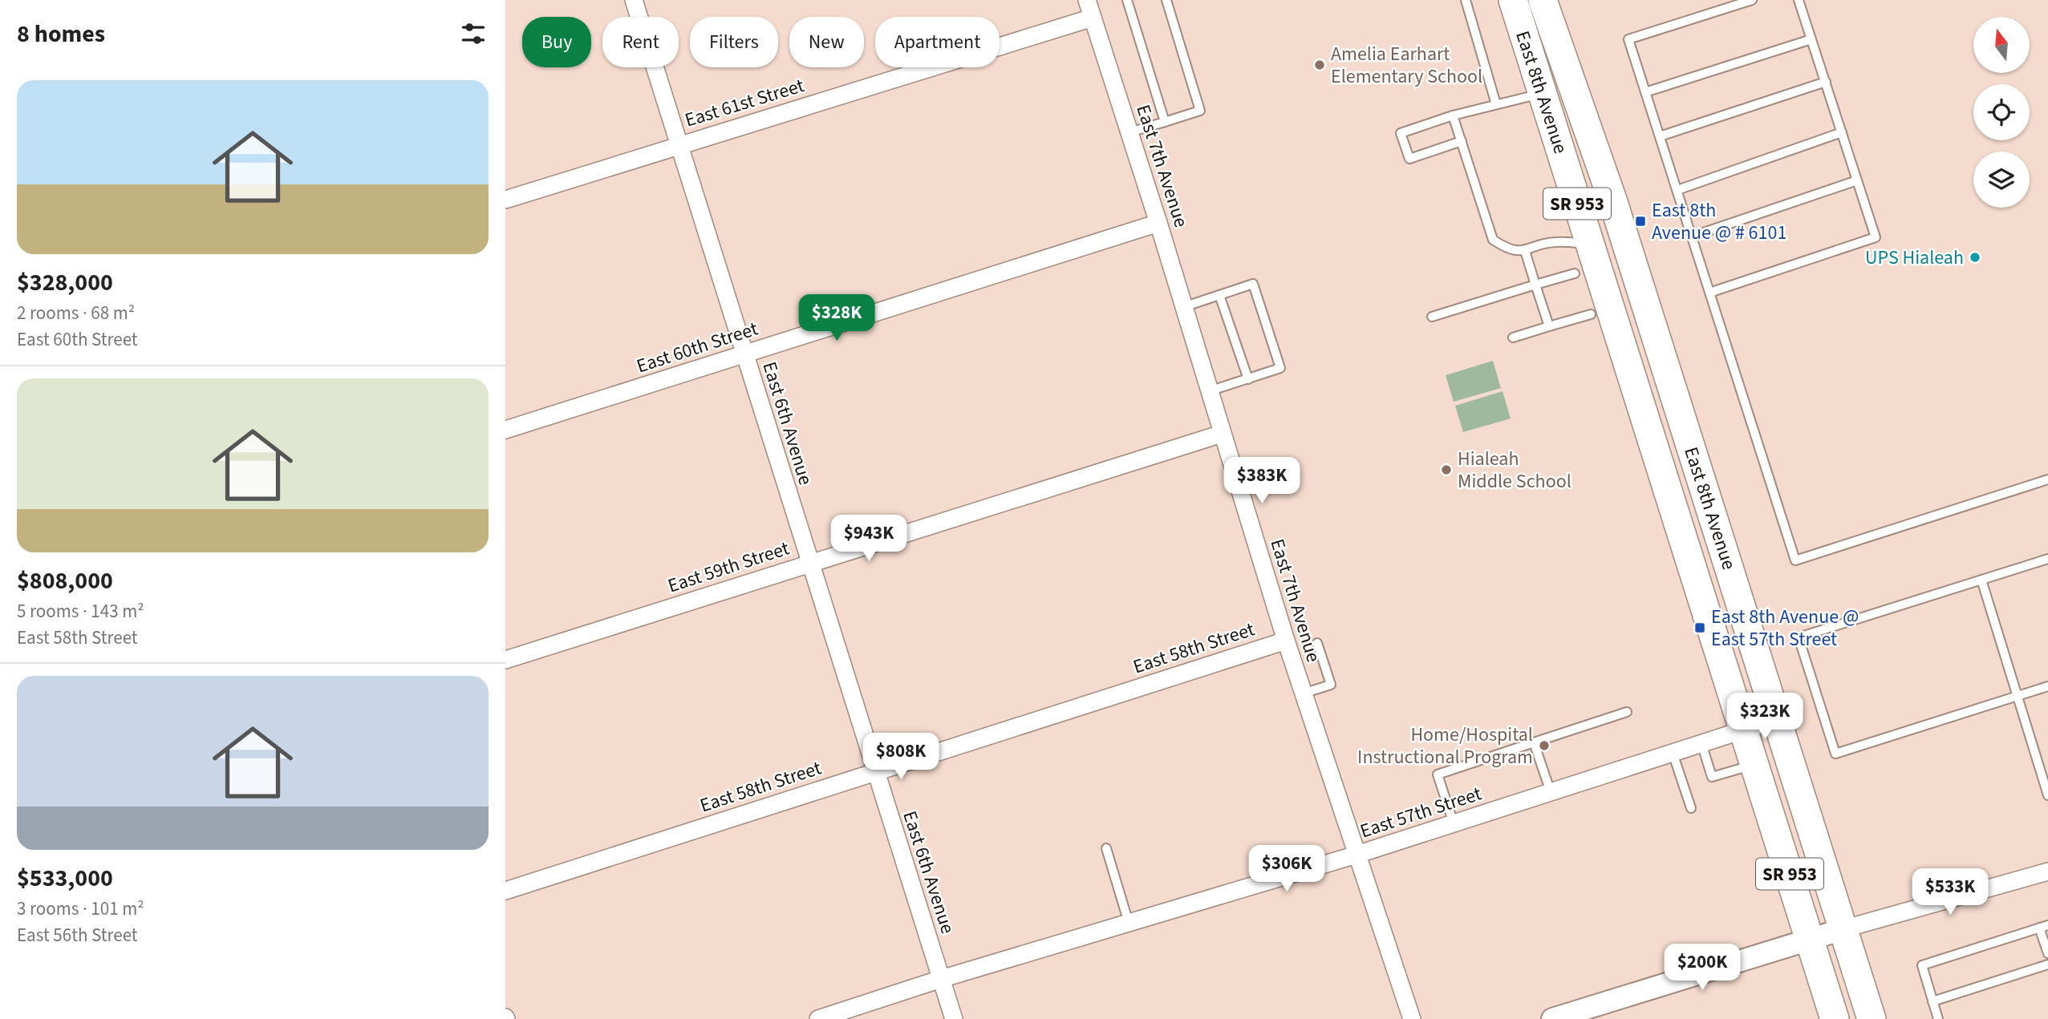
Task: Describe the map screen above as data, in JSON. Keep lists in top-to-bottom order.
{
  "streets": {
    "main road": ["East 8th Avenue", "SR 953"],
    "street": [
      "East 61st Street",
      "East 7th Avenue",
      "East 60th Street",
      "East 6th Avenue",
      "East 59th Street",
      "East 58th Street",
      "East 57th Street"
    ]
  },
  "crossings": [
    ["East 8th Avenue", "East 57th Street"],
    ["East 61st Street", "East 7th Avenue"],
    ["East 61st Street", "East 6th Avenue"],
    ["East 7th Avenue", "East 60th Street"],
    ["East 7th Avenue", "East 59th Street"],
    ["East 7th Avenue", "East 58th Street"],
    ["East 7th Avenue", "East 57th Street"],
    ["East 60th Street", "East 6th Avenue"],
    ["East 6th Avenue", "East 59th Street"],
    ["East 6th Avenue", "East 58th Street"],
    ["East 6th Avenue", "East 57th Street"]
  ],
  "places": {
    "other": [
      "Amelia Earhart Elementary School",
      "UPS Hialeah",
      "Hialeah Middle School",
      "Home/Hospital Instructional Program"
    ],
    "transit": ["East 8th Avenue @ # 6101", "East 8th Avenue @ East 57th Street"]
  },
  "north": "top",
  "page": {
    "heading": "8 homes",
    "chip": [
      "Buy",
      "Rent",
      "Filters",
      "New",
      "Apartment"
    ],
    "list": [
      {
        "name": "$328,000",
        "note": "2 rooms · 68 m² · East 60th Street"
      },
      {
        "name": "$808,000",
        "note": "5 rooms · 143 m² · East 58th Street"
      },
      {
        "name": "$533,000",
        "note": "3 rooms · 101 m² · East 56th Street"
      }
    ],
    "price": [
      "$328K",
      "$383K",
      "$943K",
      "$323K",
      "$808K",
      "$306K",
      "$533K",
      "$200K"
    ]
  }
}
